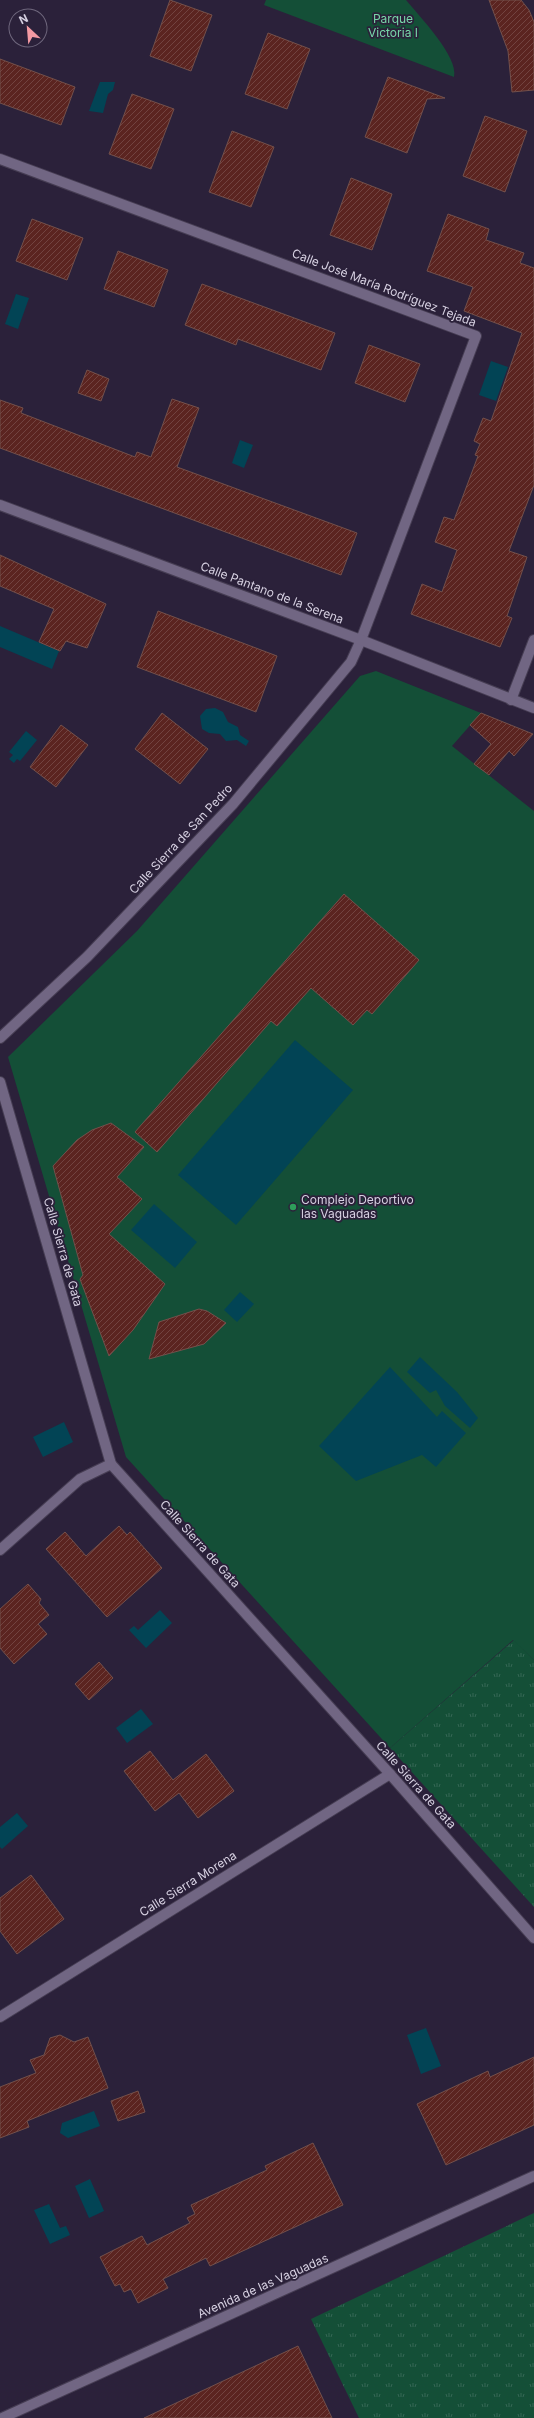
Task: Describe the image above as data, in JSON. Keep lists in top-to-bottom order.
{
  "streets": {
    "street": [
      "Calle José María Rodríguez Tejada",
      "Calle Pantano de la Serena",
      "Calle Sierra de San Pedro",
      "Calle Sierra de Gata",
      "Calle Sierra Morena",
      "Avenida de las Vaguadas"
    ]
  },
  "crossings": [
    ["Calle José María Rodríguez Tejada", "Calle Pantano de la Serena"],
    ["Calle José María Rodríguez Tejada", "Calle Sierra de San Pedro"],
    ["Calle Pantano de la Serena", "Calle Sierra de San Pedro"],
    ["Calle Sierra de Gata", "Calle Sierra Morena"]
  ],
  "parks": ["Parque Victoria I"],
  "places": ["Complejo Deportivo las Vaguadas"],
  "north": "top left"
}
